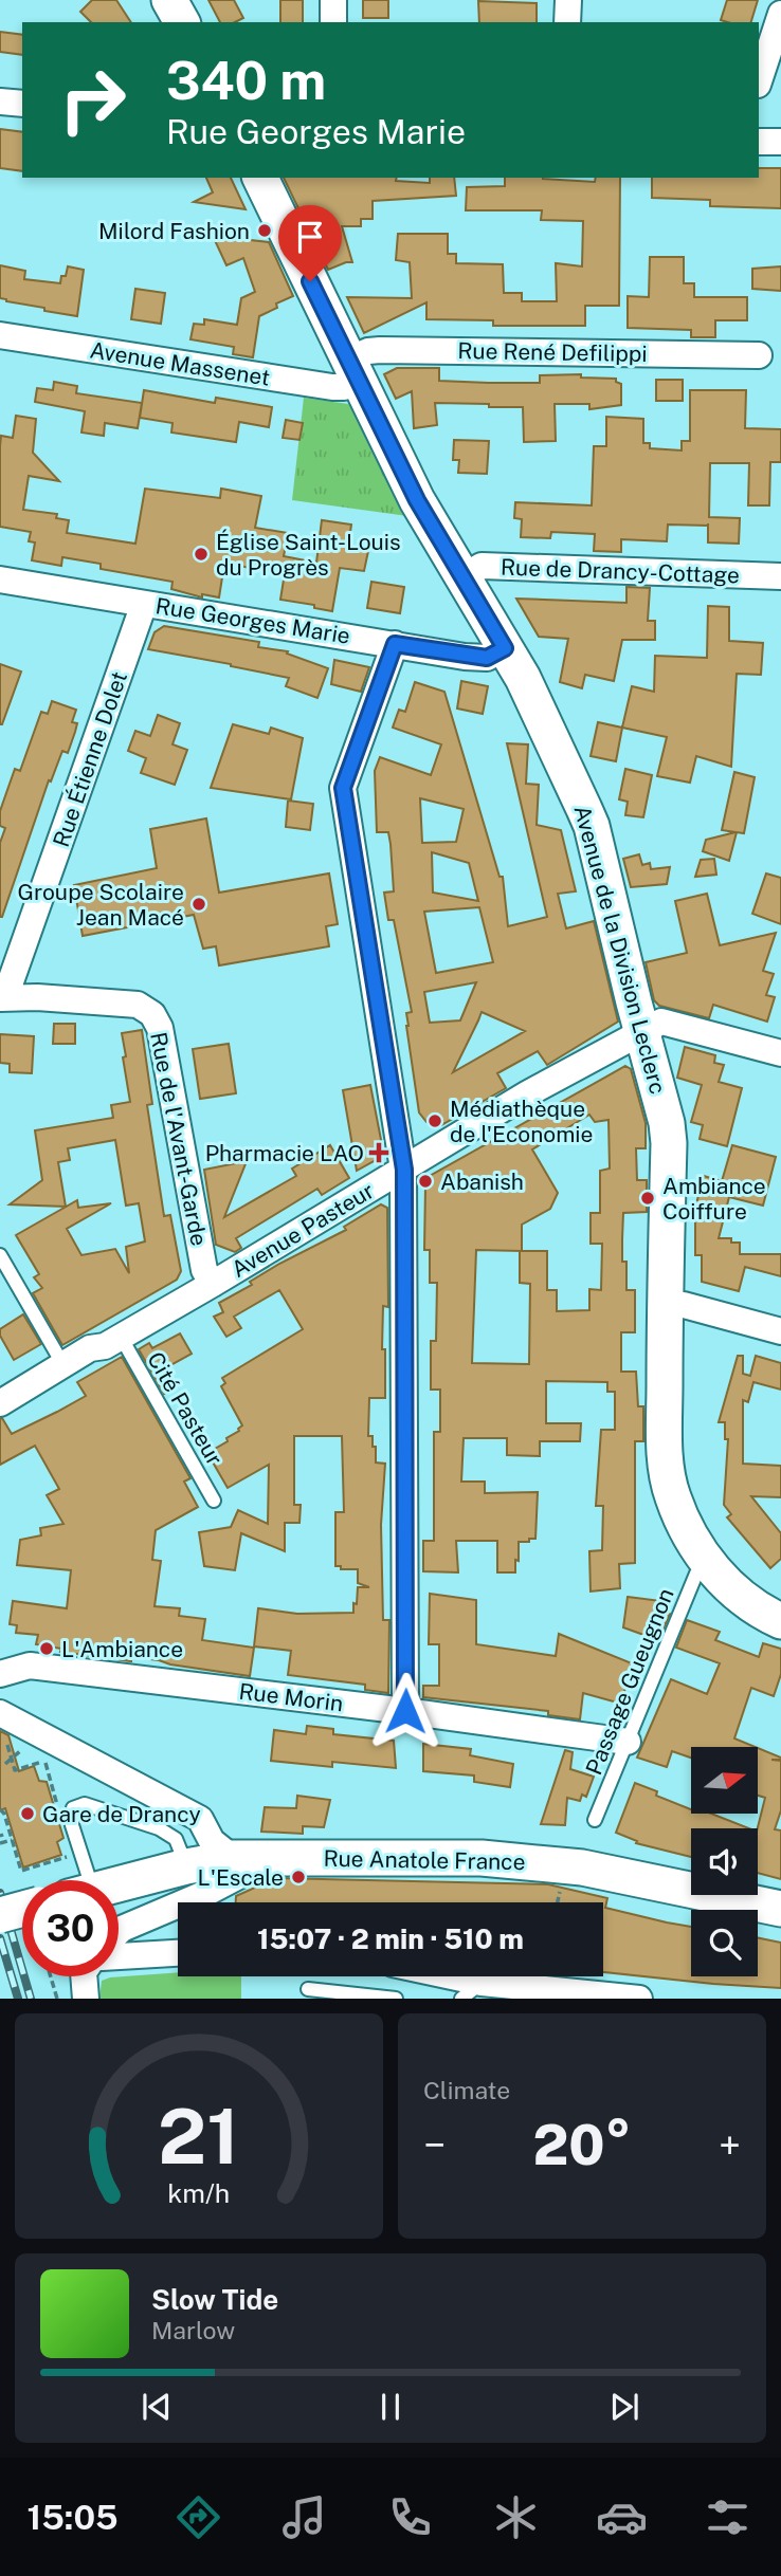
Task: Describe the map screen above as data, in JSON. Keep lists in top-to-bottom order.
{
  "streets": {
    "street": [
      "Rue René Defilippi",
      "Avenue Massenet",
      "Rue de Drancy-Cottage",
      "Rue Georges Marie",
      "Rue Étienne Dolet",
      "Avenue de la Division Leclerc",
      "Rue de l'Avant-Garde",
      "Avenue Pasteur",
      "Rue Morin",
      "Rue Anatole France"
    ],
    "lane": ["Cité Pasteur", "Passage Gueugnon"]
  },
  "crossings": [
    ["Rue René Defilippi", "Avenue Massenet"],
    ["Rue René Defilippi", "Avenue de la Division Leclerc"],
    ["Avenue Massenet", "Avenue de la Division Leclerc"],
    ["Rue de Drancy-Cottage", "Avenue de la Division Leclerc"],
    ["Rue Georges Marie", "Rue Étienne Dolet"],
    ["Rue Georges Marie", "Avenue de la Division Leclerc"],
    ["Rue Étienne Dolet", "Rue de l'Avant-Garde"],
    ["Avenue de la Division Leclerc", "Avenue Pasteur"],
    ["Avenue de la Division Leclerc", "Passage Gueugnon"],
    ["Rue de l'Avant-Garde", "Avenue Pasteur"],
    ["Avenue Pasteur", "Cité Pasteur"],
    ["Passage Gueugnon", "Rue Morin"]
  ],
  "places": {
    "other": [
      "Milord Fashion",
      "Église Saint-Louis du Progrès",
      "Groupe Scolaire Jean Macé",
      "Médiathèque de l'Economie",
      "Abanish",
      "Ambiance Coiffure",
      "L'Ambiance",
      "Gare de Drancy",
      "L'Escale"
    ],
    "health": ["Pharmacie LAO"]
  },
  "north": "right",
  "page": {
    "turn": ["340 m", "Rue Georges Marie"],
    "limit": "30",
    "trip": "15:07 · 2 min · 510 m",
    "tile": "Climate",
    "heat": ["−", "20°", "+"],
    "song": ["Slow Tide", "Marlow"],
    "tabs": "15:05",
    "gauge": ["21", "km/h"]
  }
}
